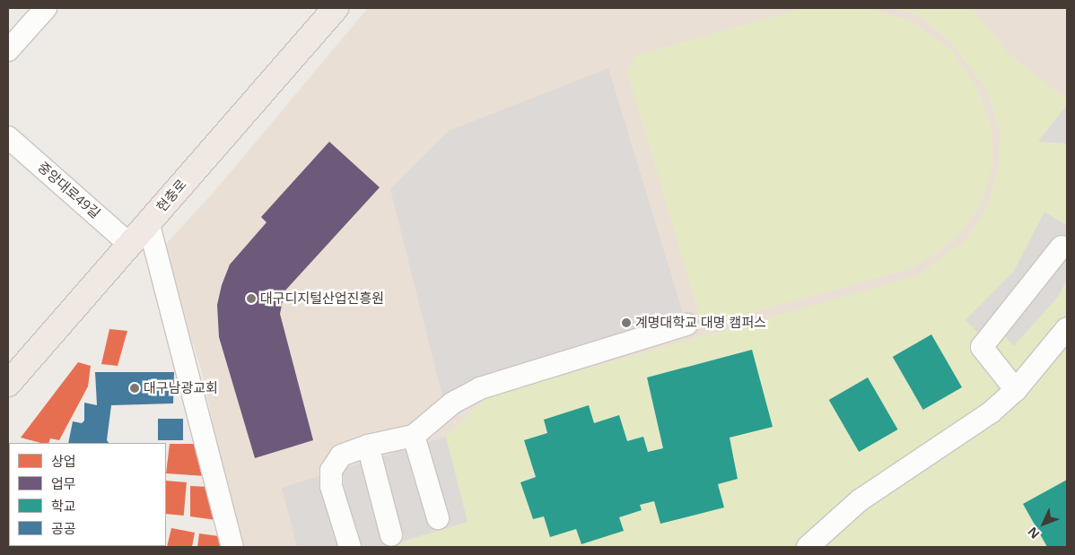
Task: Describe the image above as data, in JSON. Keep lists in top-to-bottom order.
{
  "streets": {
    "main road": ["현충로"],
    "street": ["중앙대로49길"]
  },
  "crossings": [
    ["중앙대로49길", "현충로"]
  ],
  "places": ["대구디지털산업진흥원", "계명대학교 대명 캠퍼스", "대구남광교회"],
  "legend": [
    "상업",
    "업무",
    "학교",
    "공공"
  ],
  "north": "bottom left"
}
